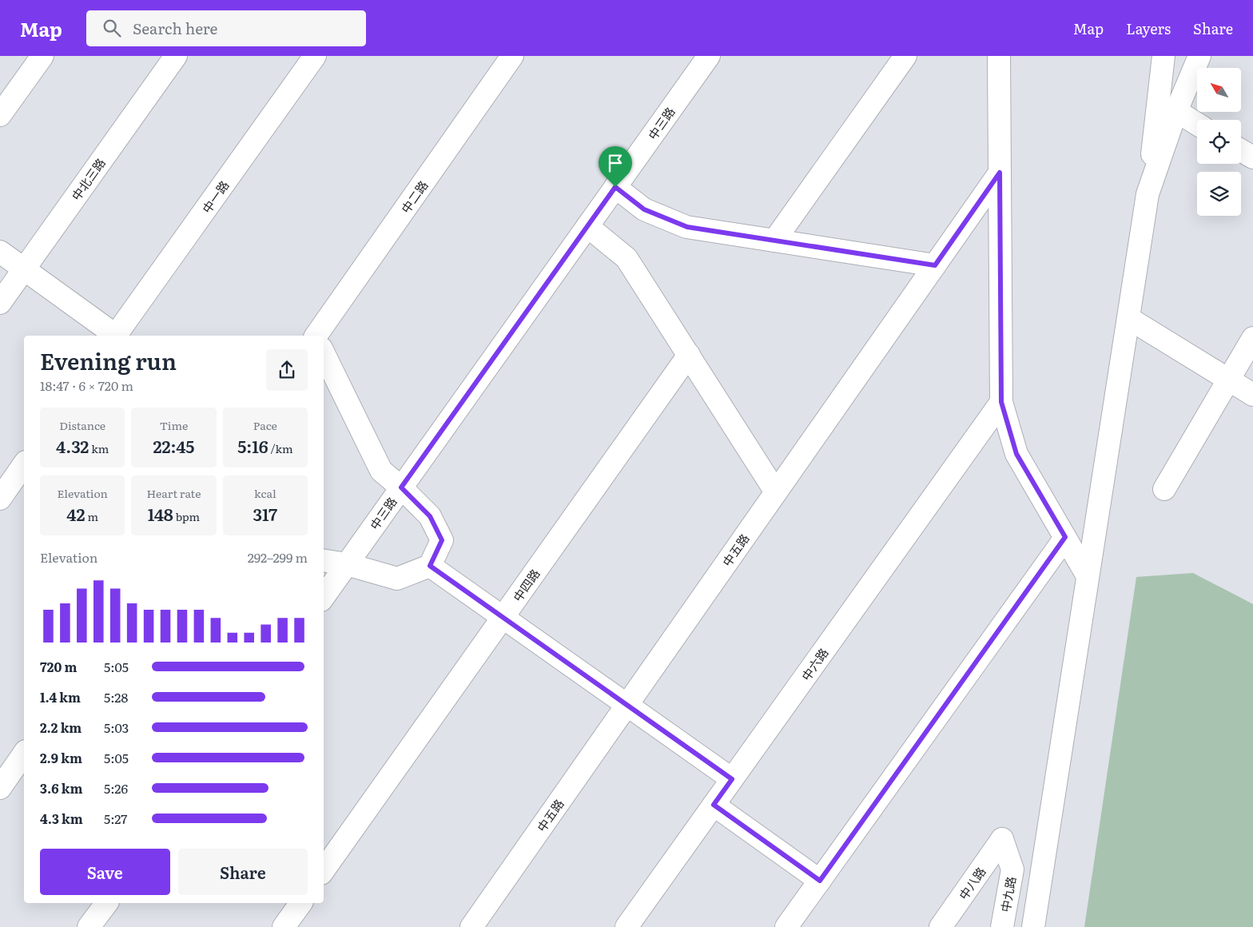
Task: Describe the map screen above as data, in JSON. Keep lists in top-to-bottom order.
{
  "streets": {
    "street": [
      "中三路",
      "中北三路",
      "中一路",
      "中二路",
      "中五路",
      "中四路",
      "中六路",
      "中八路",
      "中九路"
    ]
  },
  "crossings": [
    ["中八路", "中九路"]
  ],
  "north": "top left",
  "page": {
    "header": "Map",
    "search": "Search here",
    "nav": ["Map", "Layers", "Share"],
    "heading": ["Evening run", "18:47 · 6 × 720 m"],
    "stats": [
      ["Distance", "4.32 km"],
      ["Time", "22:45"],
      ["Pace", "5:16 /km"],
      ["Elevation", "42 m"],
      ["Heart rate", "148 bpm"],
      ["kcal", "317"]
    ],
    "chart": ["Elevation", "292–299 m"],
    "list": [
      {
        "name": "720 m",
        "note": "5:05"
      },
      {
        "name": "1.4 km",
        "note": "5:28"
      },
      {
        "name": "2.2 km",
        "note": "5:03"
      },
      {
        "name": "2.9 km",
        "note": "5:05"
      },
      {
        "name": "3.6 km",
        "note": "5:26"
      },
      {
        "name": "4.3 km",
        "note": "5:27"
      }
    ],
    "buttons": ["Save", "Share"]
  }
}
